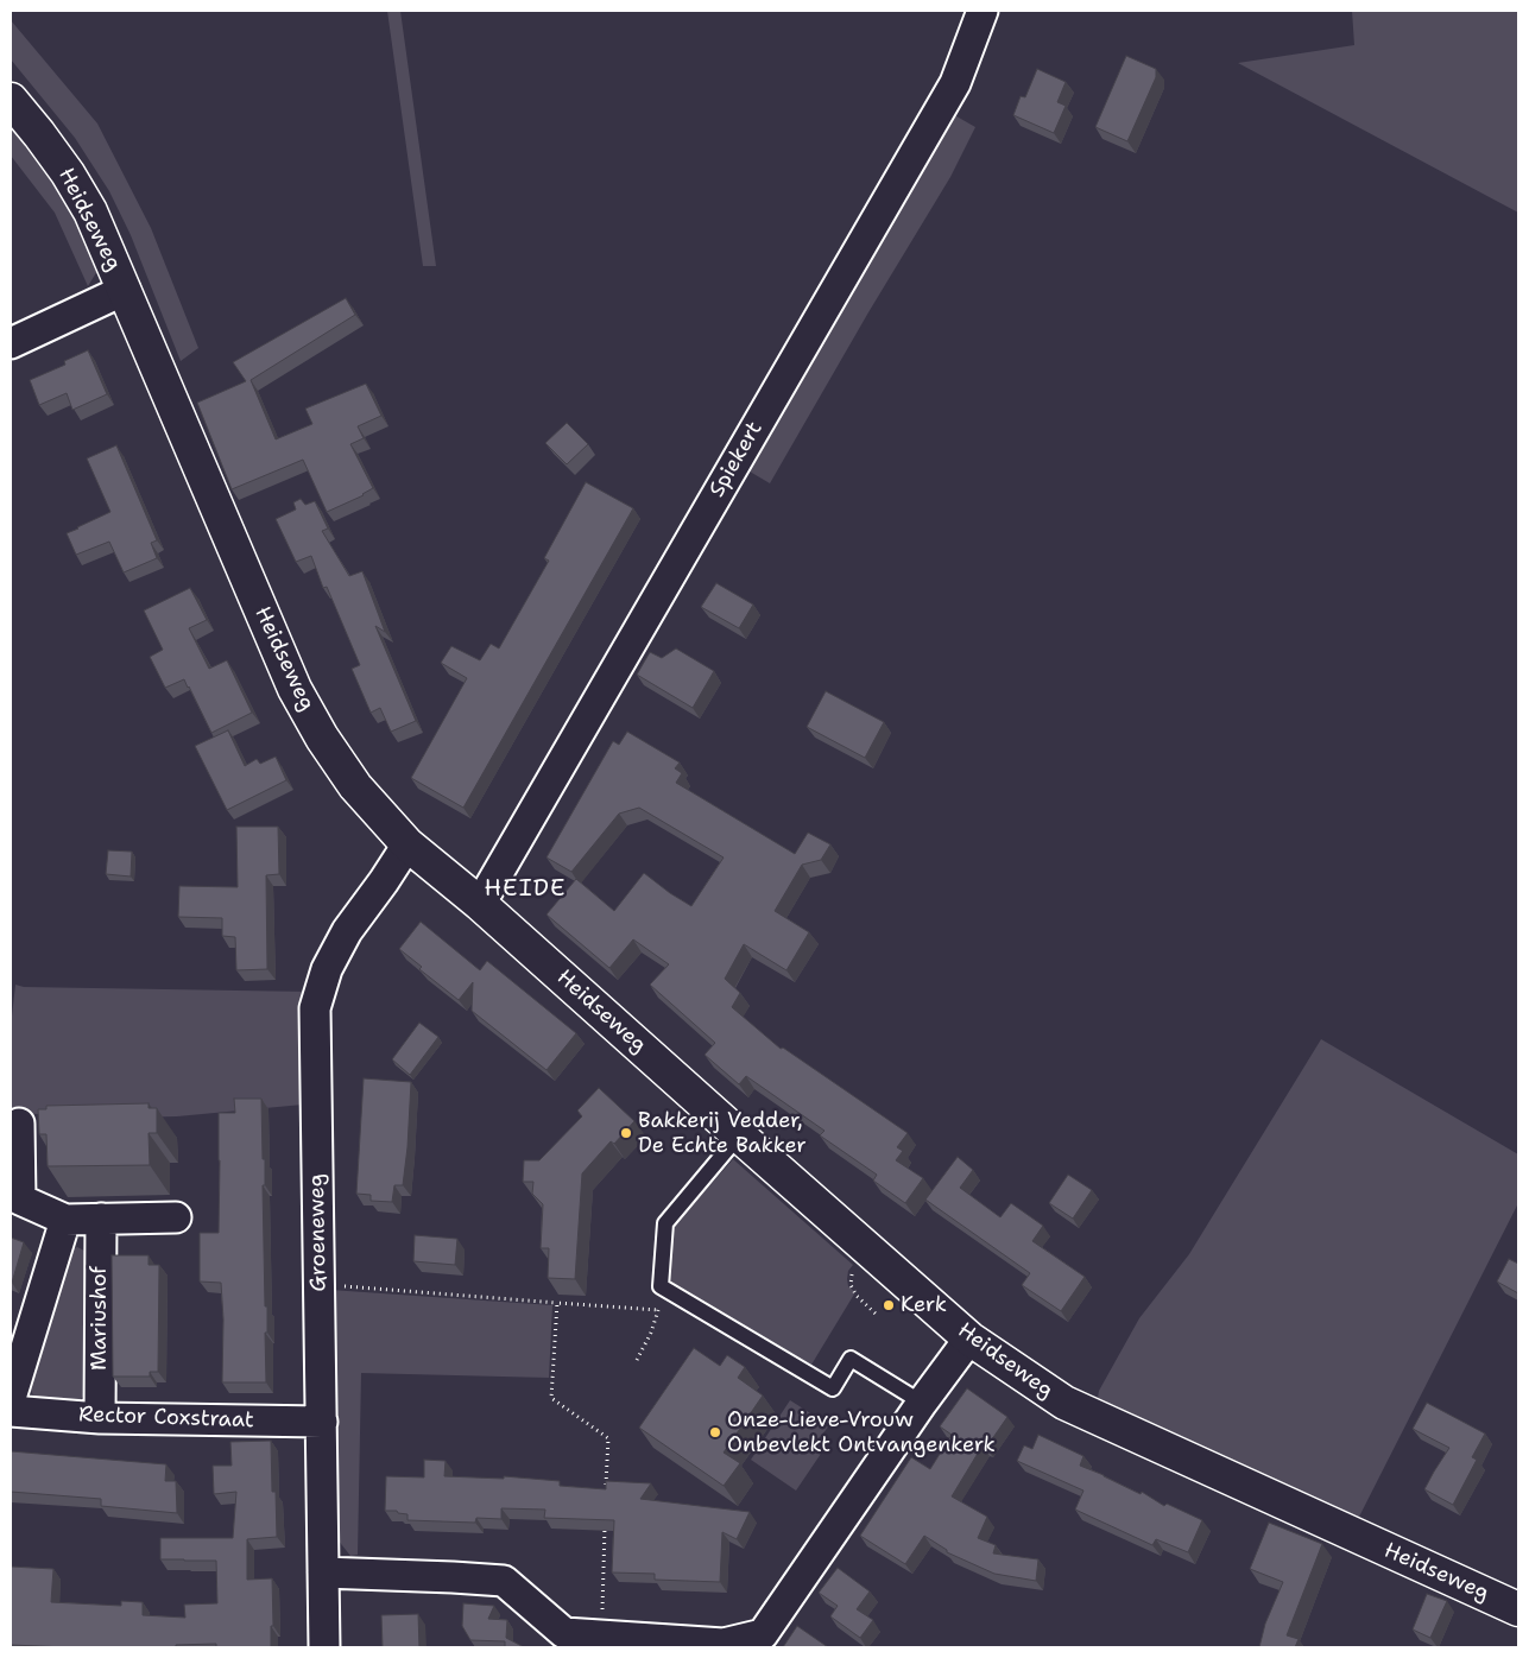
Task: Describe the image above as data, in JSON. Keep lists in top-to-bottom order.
{
  "streets": {
    "street": [
      "Heidseweg",
      "Spiekert",
      "Groeneweg",
      "Mariushof",
      "Rector Coxstraat"
    ]
  },
  "crossings": [
    ["Heidseweg", "Spiekert"],
    ["Heidseweg", "Groeneweg"],
    ["Groeneweg", "Rector Coxstraat"],
    ["Mariushof", "Rector Coxstraat"]
  ],
  "districts": ["HEIDE"],
  "places": ["Bakkerij Vedder, De Echte Bakker", "Kerk", "Onze-Lieve-Vrouw Onbevlekt Ontvangenkerk"]
}
